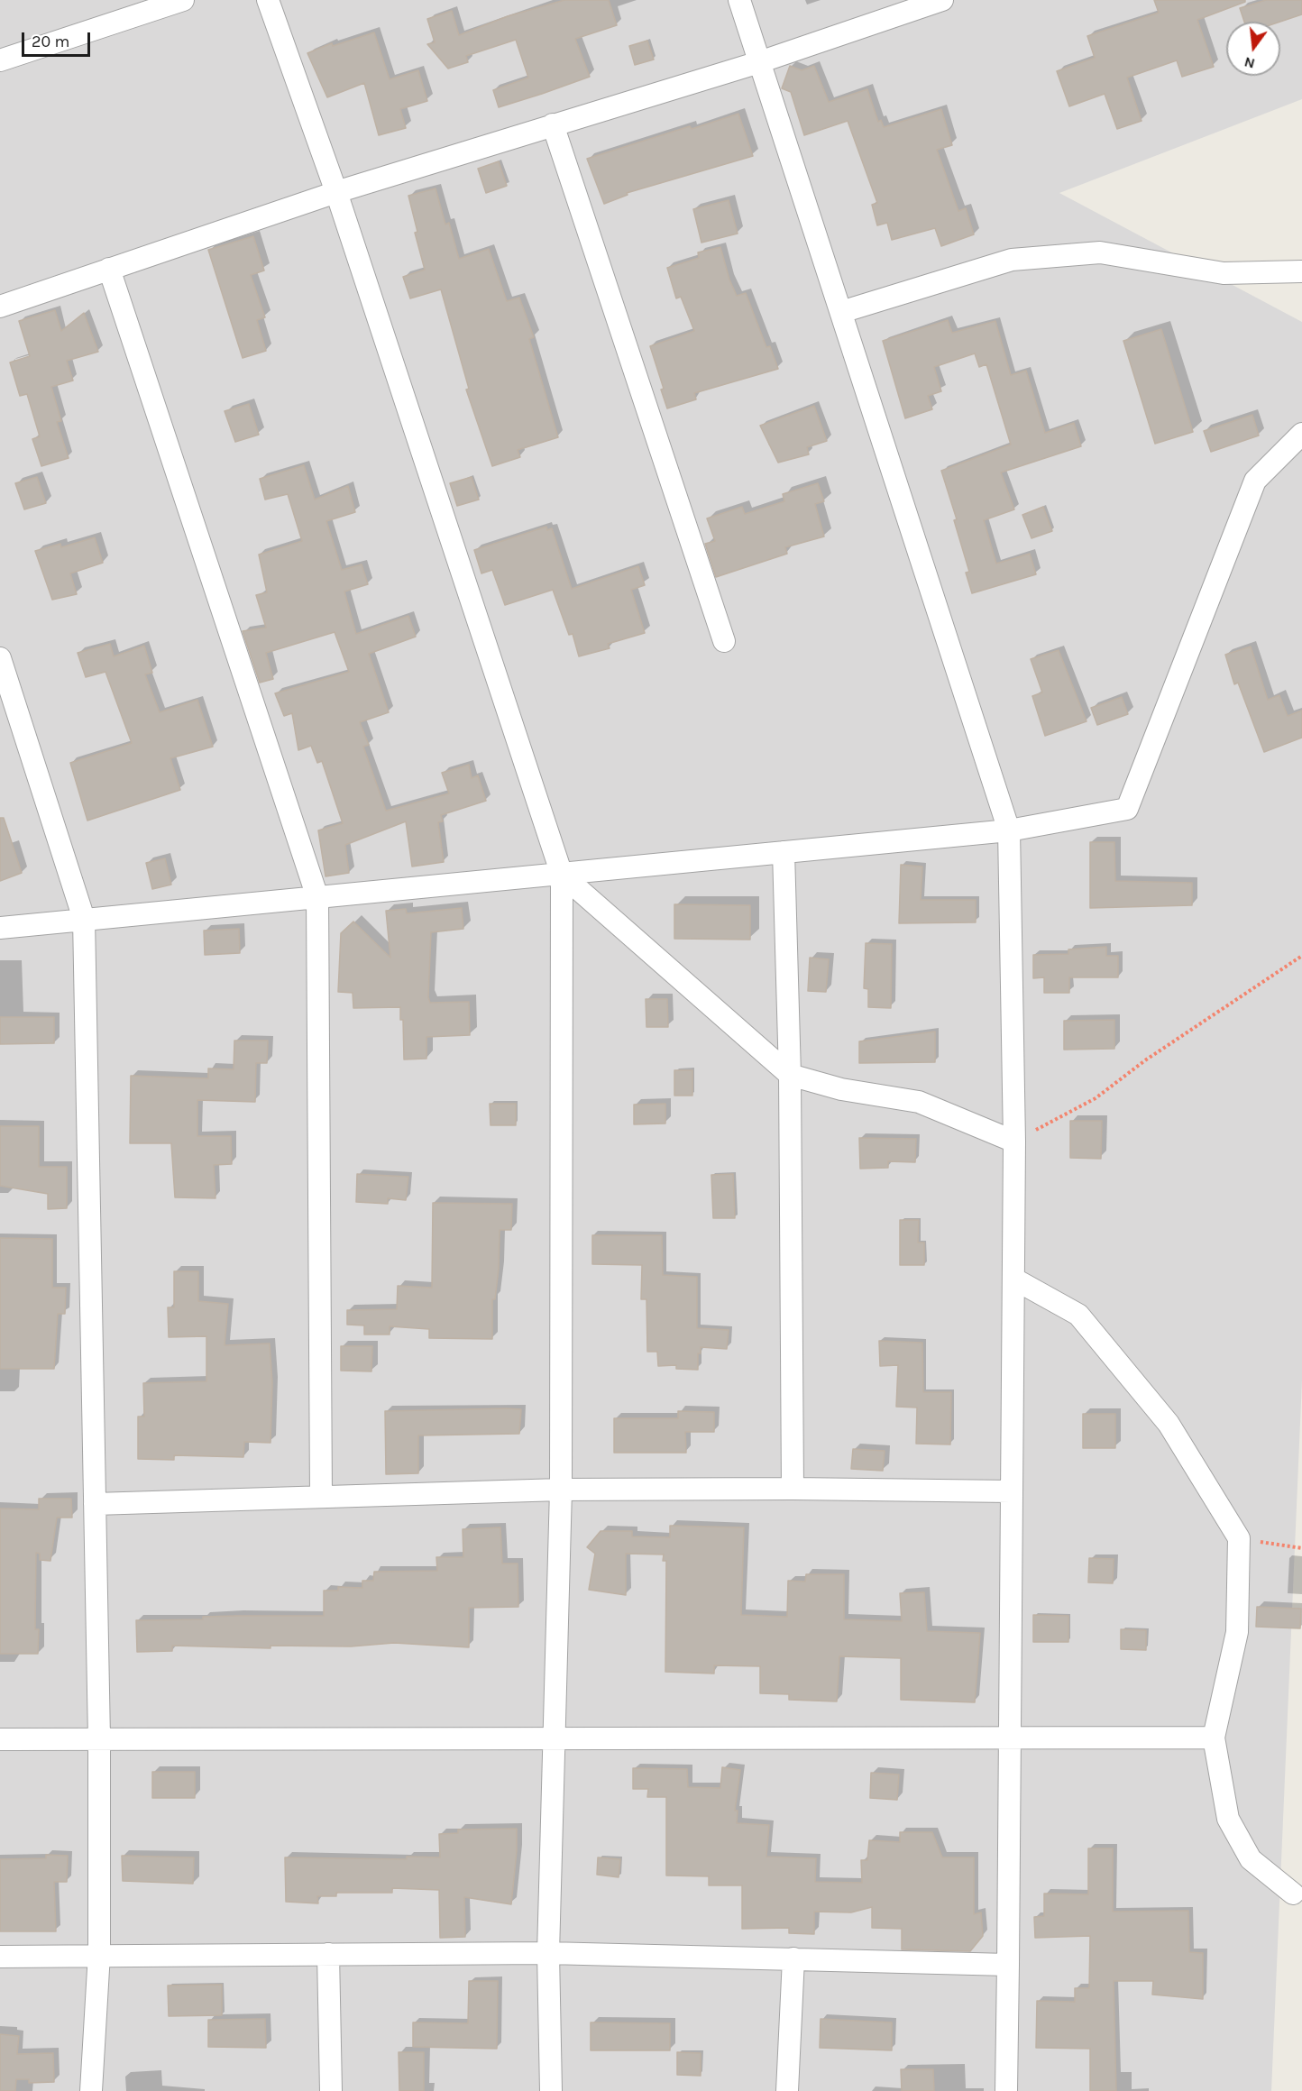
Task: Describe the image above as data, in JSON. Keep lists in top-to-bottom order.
{
  "scale_bar": "20 m",
  "north": "bottom"
}
